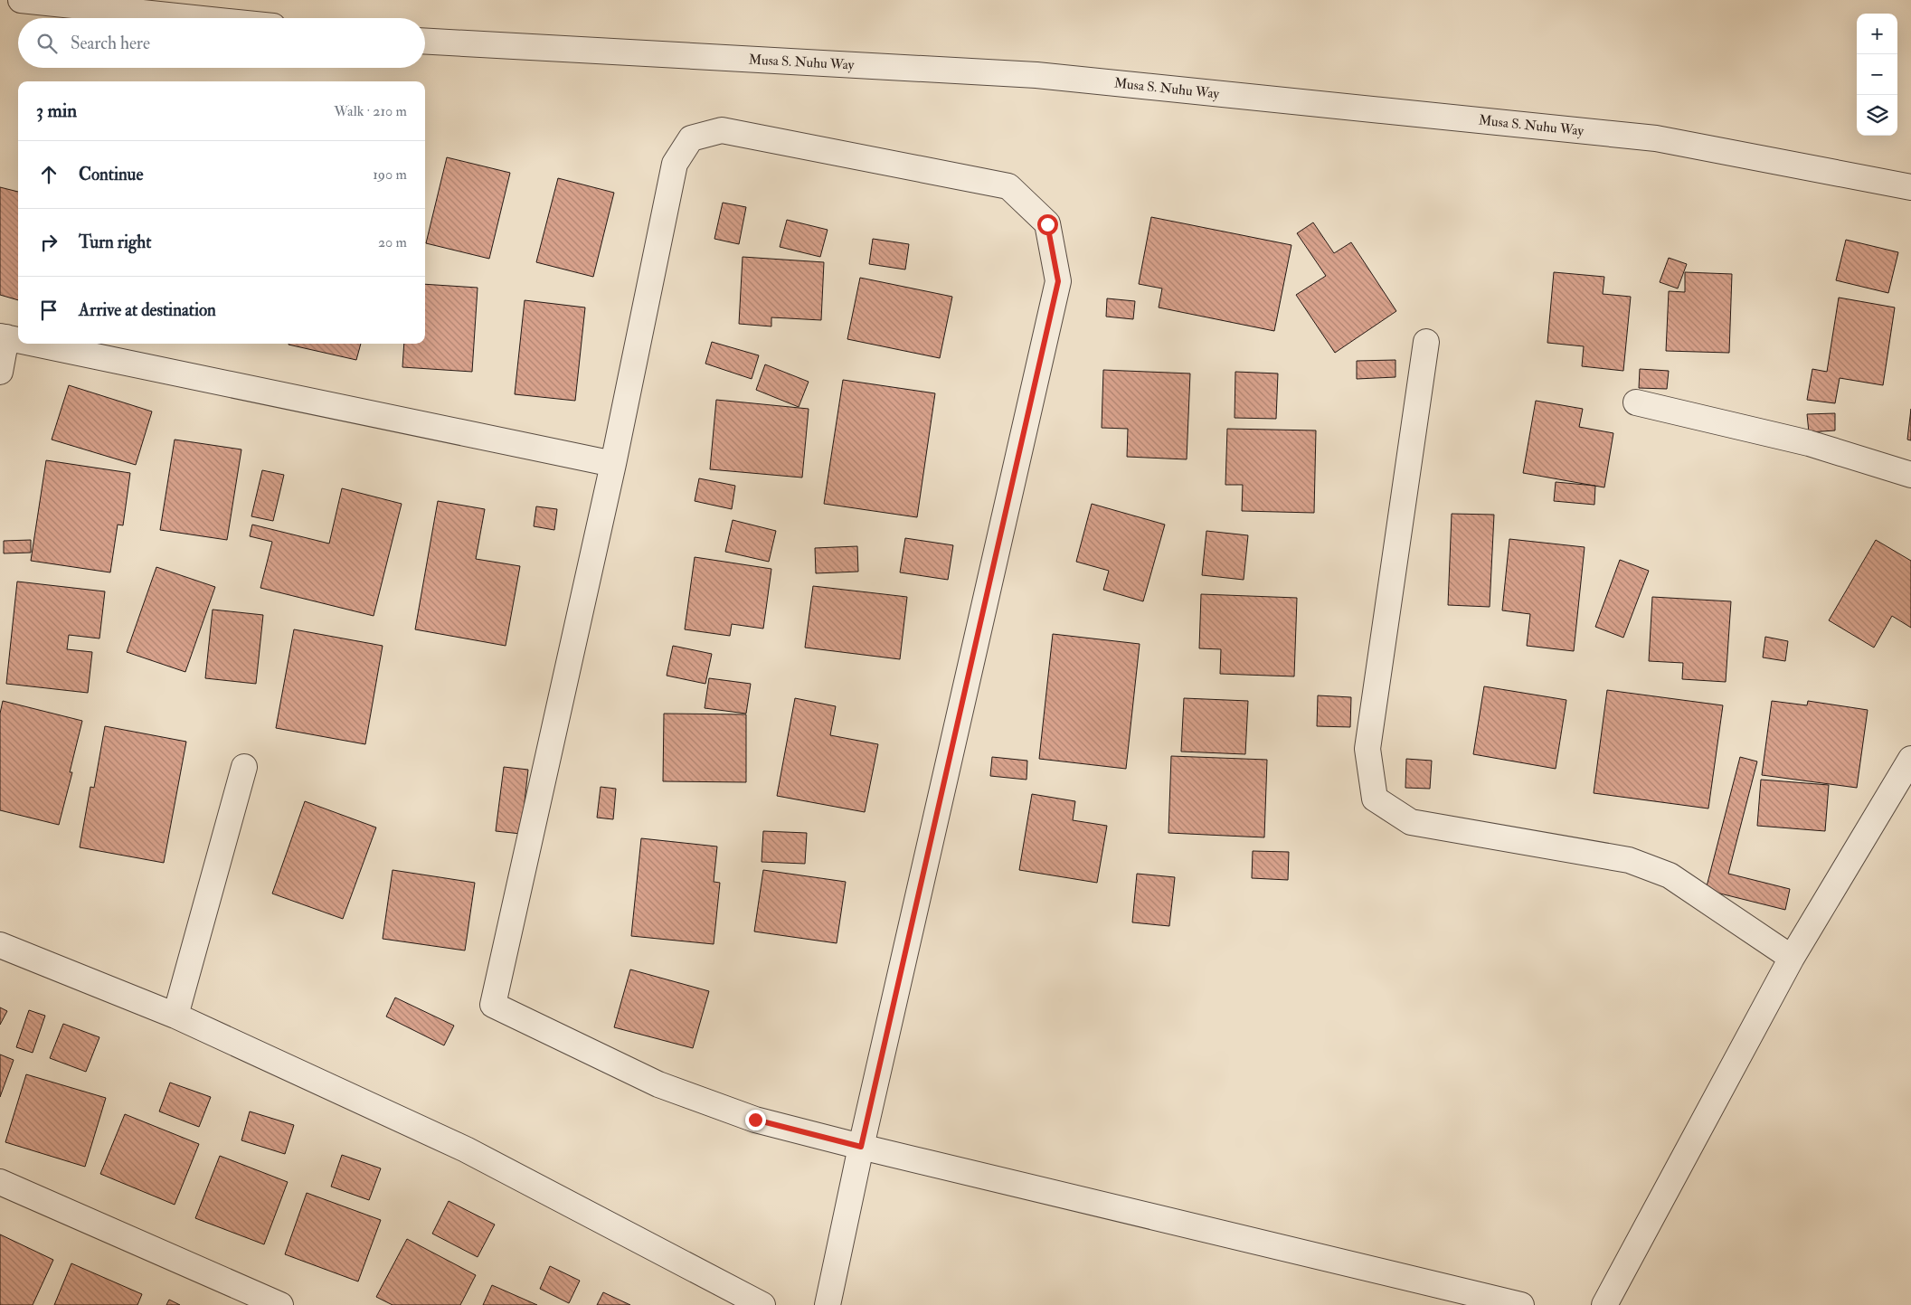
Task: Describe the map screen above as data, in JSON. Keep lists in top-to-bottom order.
{
  "streets": {
    "street": ["Musa S. Nuhu Way"]
  },
  "page": {
    "map_buttons": ["+", "−"],
    "search": "Search here",
    "heading": ["3 min", "Walk · 210 m"],
    "list": [
      ["Continue", "190 m"],
      ["Turn right", "20 m"],
      "Arrive at destination"
    ]
  }
}
